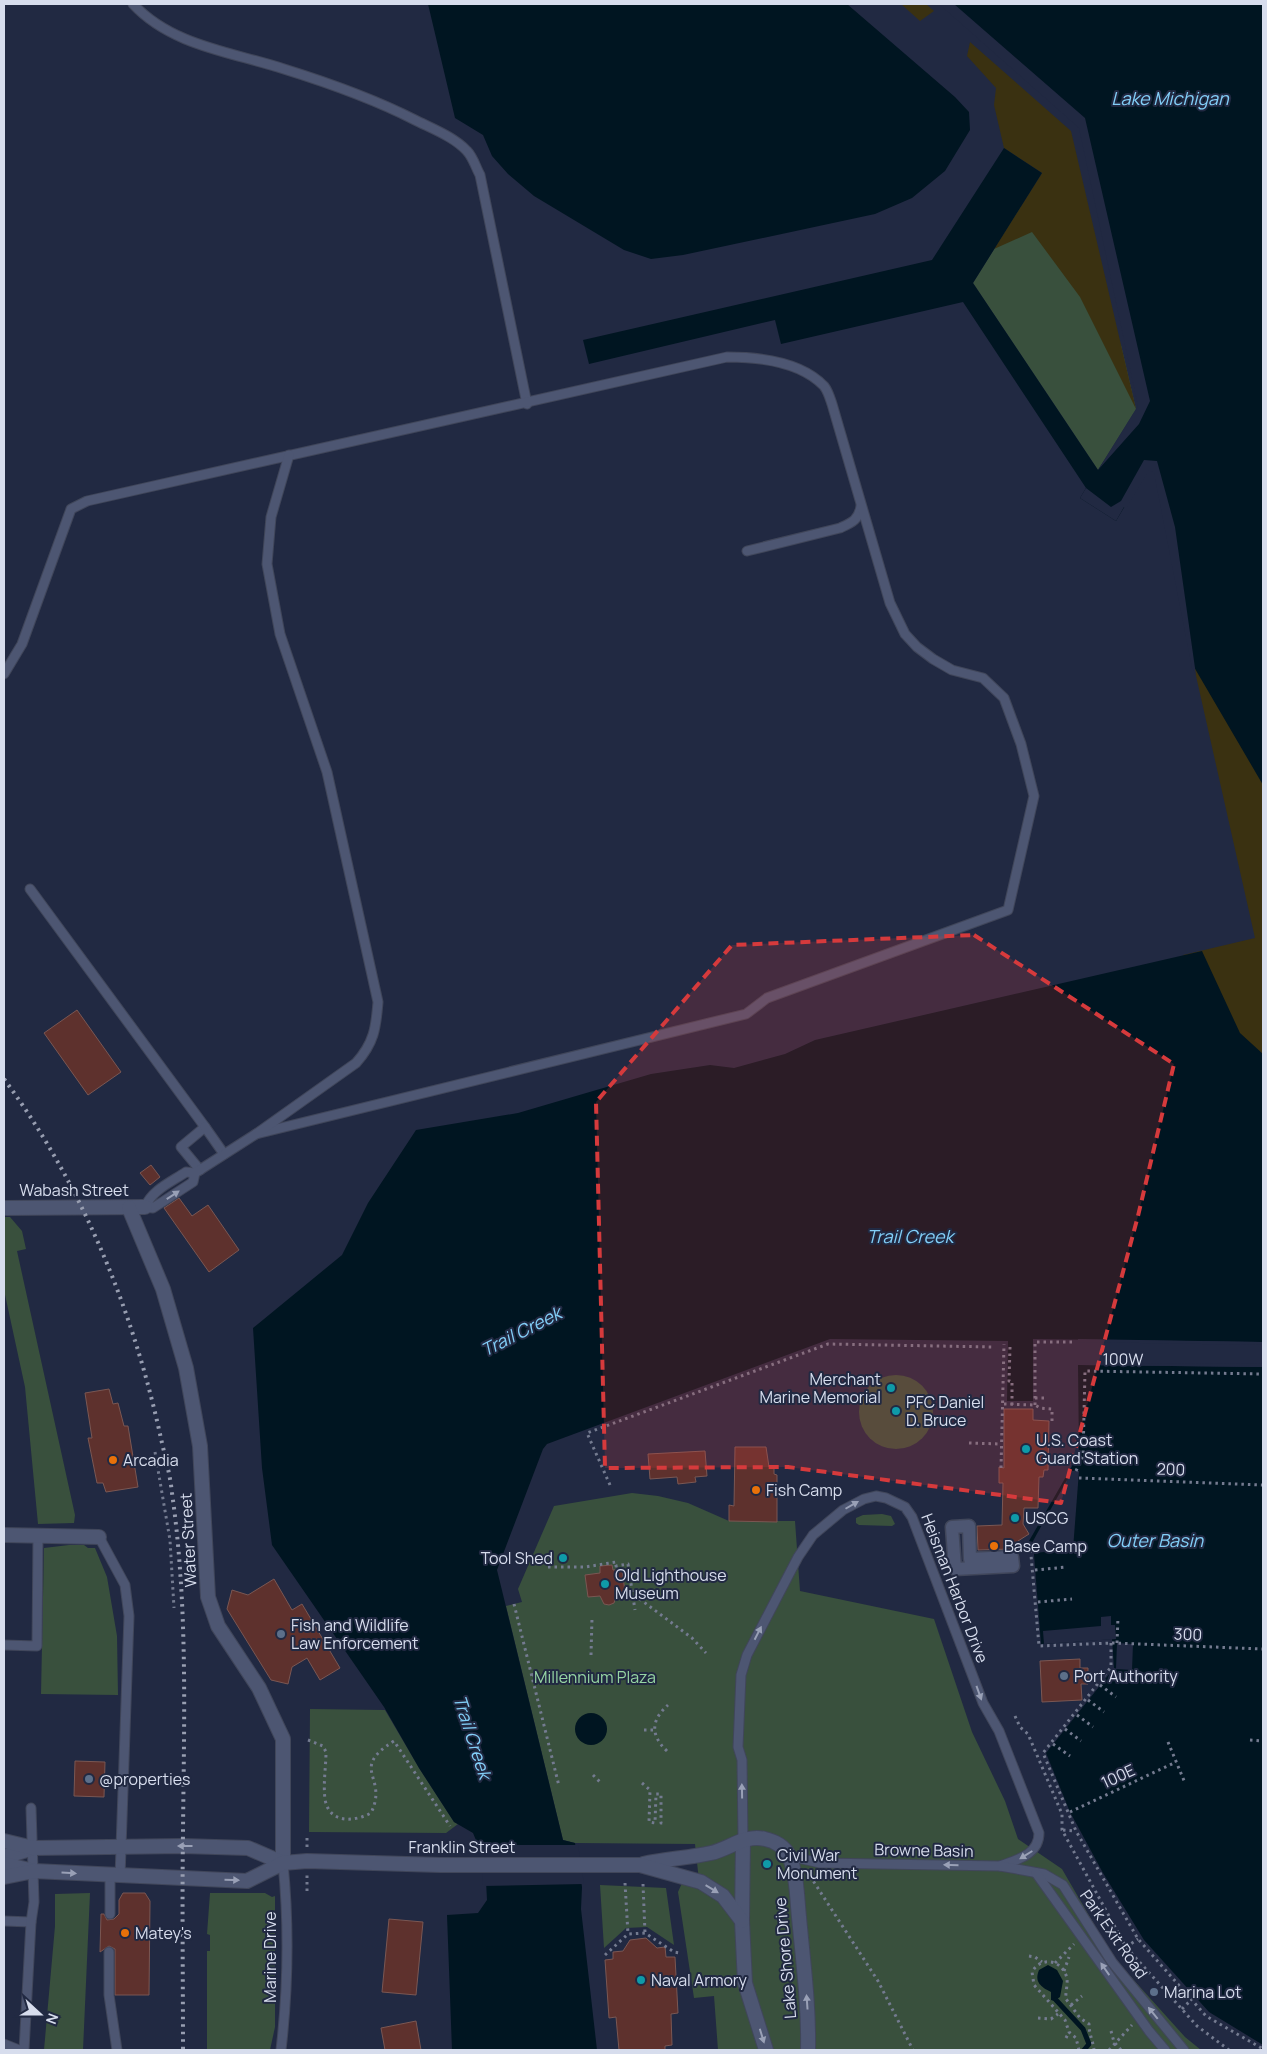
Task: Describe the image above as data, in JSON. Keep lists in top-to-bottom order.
{
  "streets": {
    "street": [
      "Wabash Street",
      "Water Street",
      "Franklin Street",
      "Lake Shore Drive"
    ],
    "lane": [
      "Heisman Harbor Drive",
      "Browne Basin",
      "Park Exit Road",
      "Marine Drive"
    ],
    "path": [
      "100W",
      "200",
      "300",
      "100E"
    ]
  },
  "crossings": [
    ["Wabash Street", "Water Street"],
    ["Water Street", "Franklin Street"],
    ["Water Street", "Marine Drive"],
    ["Heisman Harbor Drive", "Franklin Street"],
    ["Heisman Harbor Drive", "Browne Basin"],
    ["Heisman Harbor Drive", "Park Exit Road"],
    ["Heisman Harbor Drive", "Lake Shore Drive"],
    ["Franklin Street", "Marine Drive"],
    ["Franklin Street", "Lake Shore Drive"],
    ["Browne Basin", "Park Exit Road"],
    ["Browne Basin", "Lake Shore Drive"]
  ],
  "one_way": ["Browne Basin"],
  "water": ["Lake Michigan", "Trail Creek", "Outer Basin"],
  "parks": ["Millennium Plaza"],
  "places": [
    "Merchant Marine Memorial",
    "PFC Daniel D. Bruce",
    "U.S. Coast Guard Station",
    "Arcadia",
    "Fish Camp",
    "USCG",
    "Base Camp",
    "Tool Shed",
    "Old Lighthouse Museum",
    "Fish and Wildlife Law Enforcement",
    "Port Authority",
    "@properties",
    "Civil War Monument",
    "Matey's",
    "Naval Armory",
    "Marina Lot"
  ],
  "north": "right"
}
